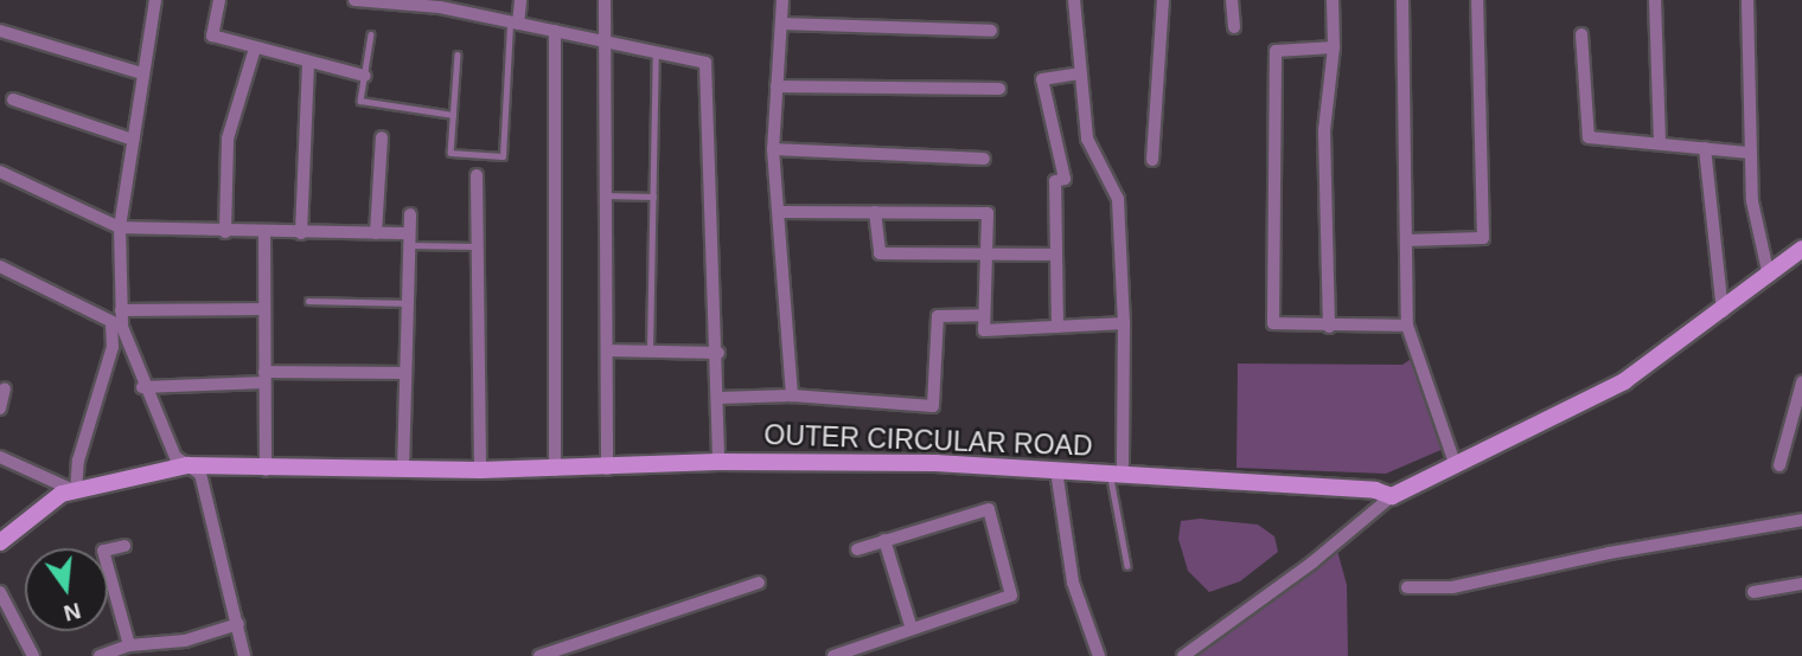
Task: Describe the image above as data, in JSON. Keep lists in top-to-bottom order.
{
  "streets": {
    "main road": ["OUTER CIRCULAR ROAD"]
  },
  "north": "bottom"
}
